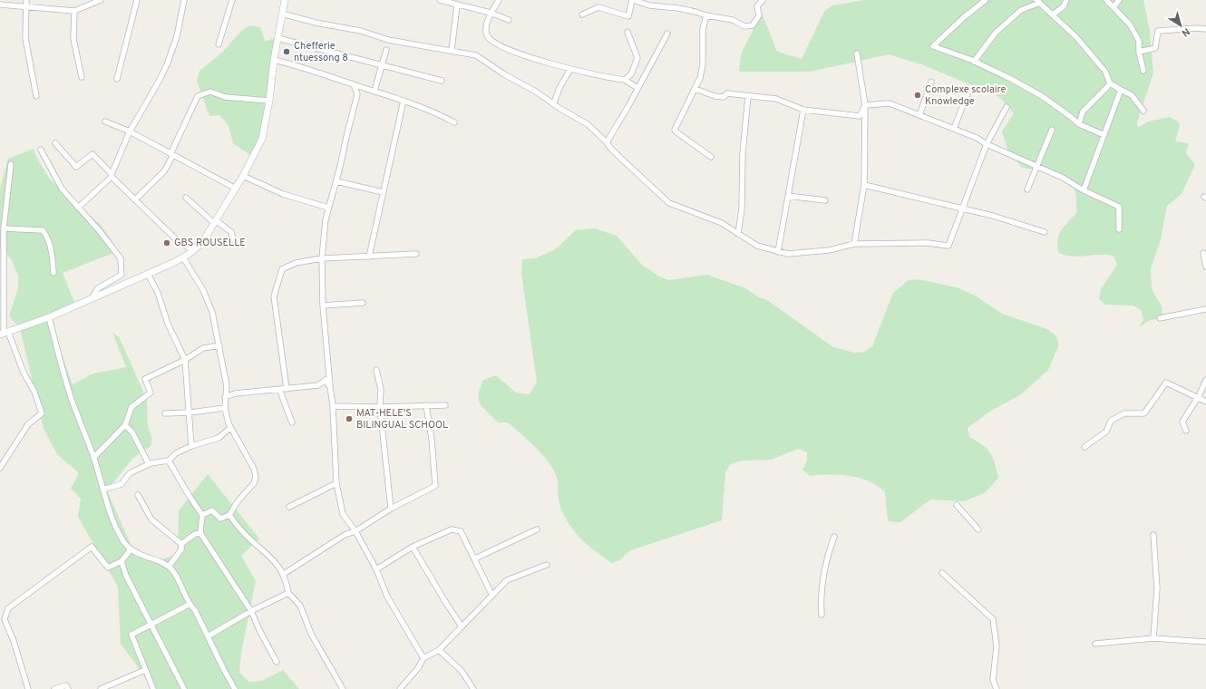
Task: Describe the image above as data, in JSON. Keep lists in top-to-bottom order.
{
  "places": [
    "Chefferie ntuessong 8",
    "Complexe scolaire Knowledge",
    "GBS ROUSELLE",
    "MAT-HELE'S BILINGUAL SCHOOL"
  ],
  "north": "bottom right"
}
